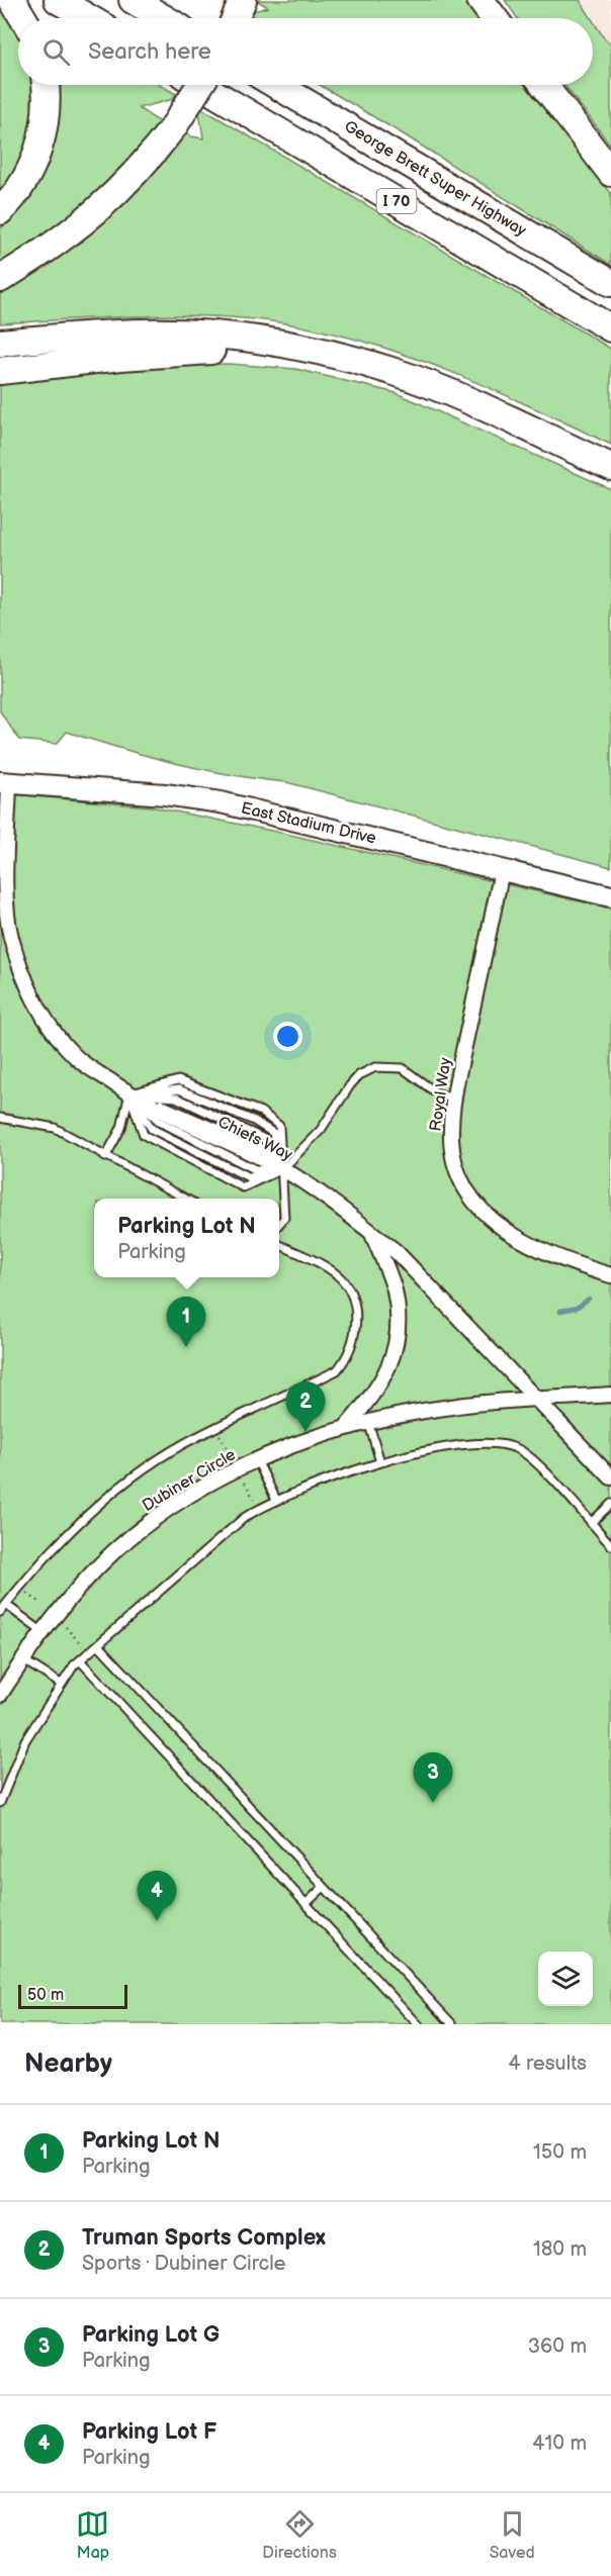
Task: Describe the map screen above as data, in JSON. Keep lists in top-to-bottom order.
{
  "streets": {
    "highway": ["George Brett Super Highway", "I 70"],
    "main road": ["East Stadium Drive"],
    "street": ["Royal Way", "Chiefs Way", "Dubiner Circle"]
  },
  "crossings": [
    ["East Stadium Drive", "Royal Way"],
    ["East Stadium Drive", "Chiefs Way"],
    ["Chiefs Way", "Dubiner Circle"]
  ],
  "scale_bar": "50 m",
  "page": {
    "search": "Search here",
    "popup": ["Parking Lot N", "Parking"],
    "pins": [
      "1",
      "2",
      "3",
      "4"
    ],
    "scale": "50 m",
    "heading": ["Nearby", "4 results"],
    "list": [
      {
        "mark": "1",
        "name": "Parking Lot N",
        "note": "Parking",
        "value": "150 m"
      },
      {
        "mark": "2",
        "name": "Truman Sports Complex",
        "note": "Sports · Dubiner Circle",
        "value": "180 m"
      },
      {
        "mark": "3",
        "name": "Parking Lot G",
        "note": "Parking",
        "value": "360 m"
      },
      {
        "mark": "4",
        "name": "Parking Lot F",
        "note": "Parking",
        "value": "410 m"
      }
    ],
    "nav": ["Map", "Directions", "Saved"]
  }
}
